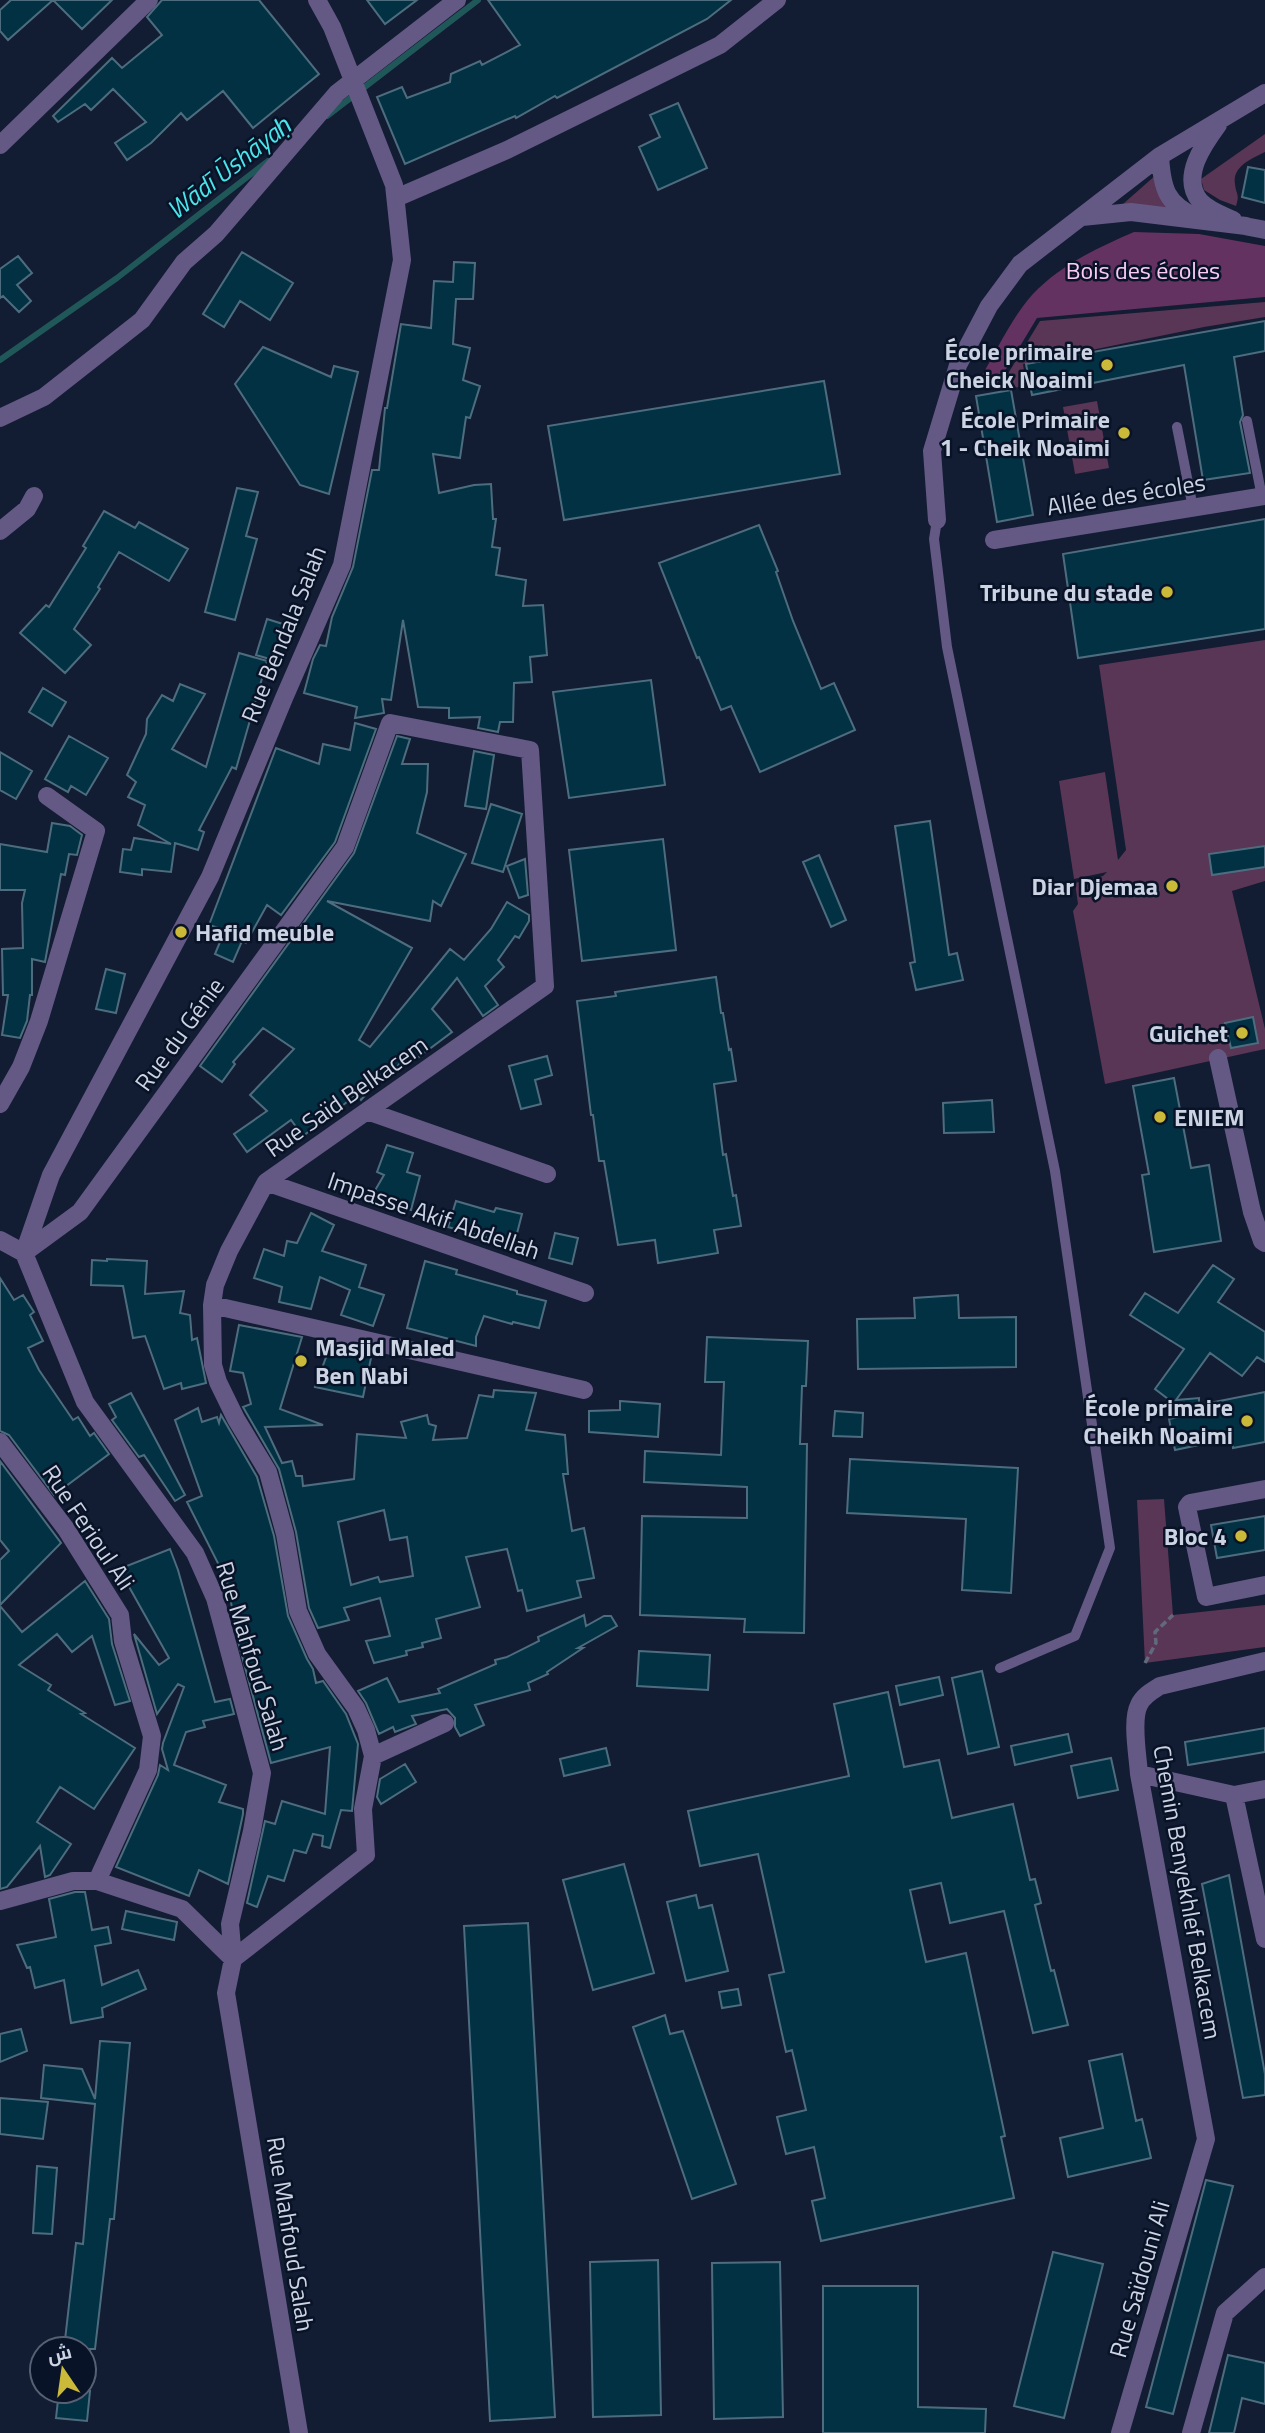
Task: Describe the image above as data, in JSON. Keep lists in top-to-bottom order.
{
  "streets": {
    "street": [
      "Allée des écoles",
      "Rue Bendala Salah",
      "Rue du Génie",
      "Rue Saïd Belkacem",
      "Impasse Akif Abdellah",
      "Rue Ferioul Ali",
      "Rue Mahfoud Salah",
      "Chemin Benyekhlef Belkacem",
      "Rue Saïdouni Ali"
    ]
  },
  "crossings": [
    ["Rue Bendala Salah", "Rue du Génie"],
    ["Rue Bendala Salah", "Rue Mahfoud Salah"],
    ["Rue du Génie", "Rue Saïd Belkacem"],
    ["Rue du Génie", "Rue Mahfoud Salah"],
    ["Rue Saïd Belkacem", "Impasse Akif Abdellah"],
    ["Rue Saïd Belkacem", "Rue Mahfoud Salah"],
    ["Chemin Benyekhlef Belkacem", "Rue Saïdouni Ali"]
  ],
  "water": ["Wādī Ūshāyaḥ"],
  "parks": ["Bois des écoles"],
  "places": [
    "École primaire Cheick Noaimi",
    "École Primaire 1 - Cheik Noaimi",
    "Tribune du stade",
    "Diar Djemaa",
    "Hafid meuble",
    "Guichet",
    "ENIEM",
    "Masjid Maled Ben Nabi",
    "École primaire Cheikh Noaimi",
    "Bloc 4"
  ],
  "north": "top"
}
